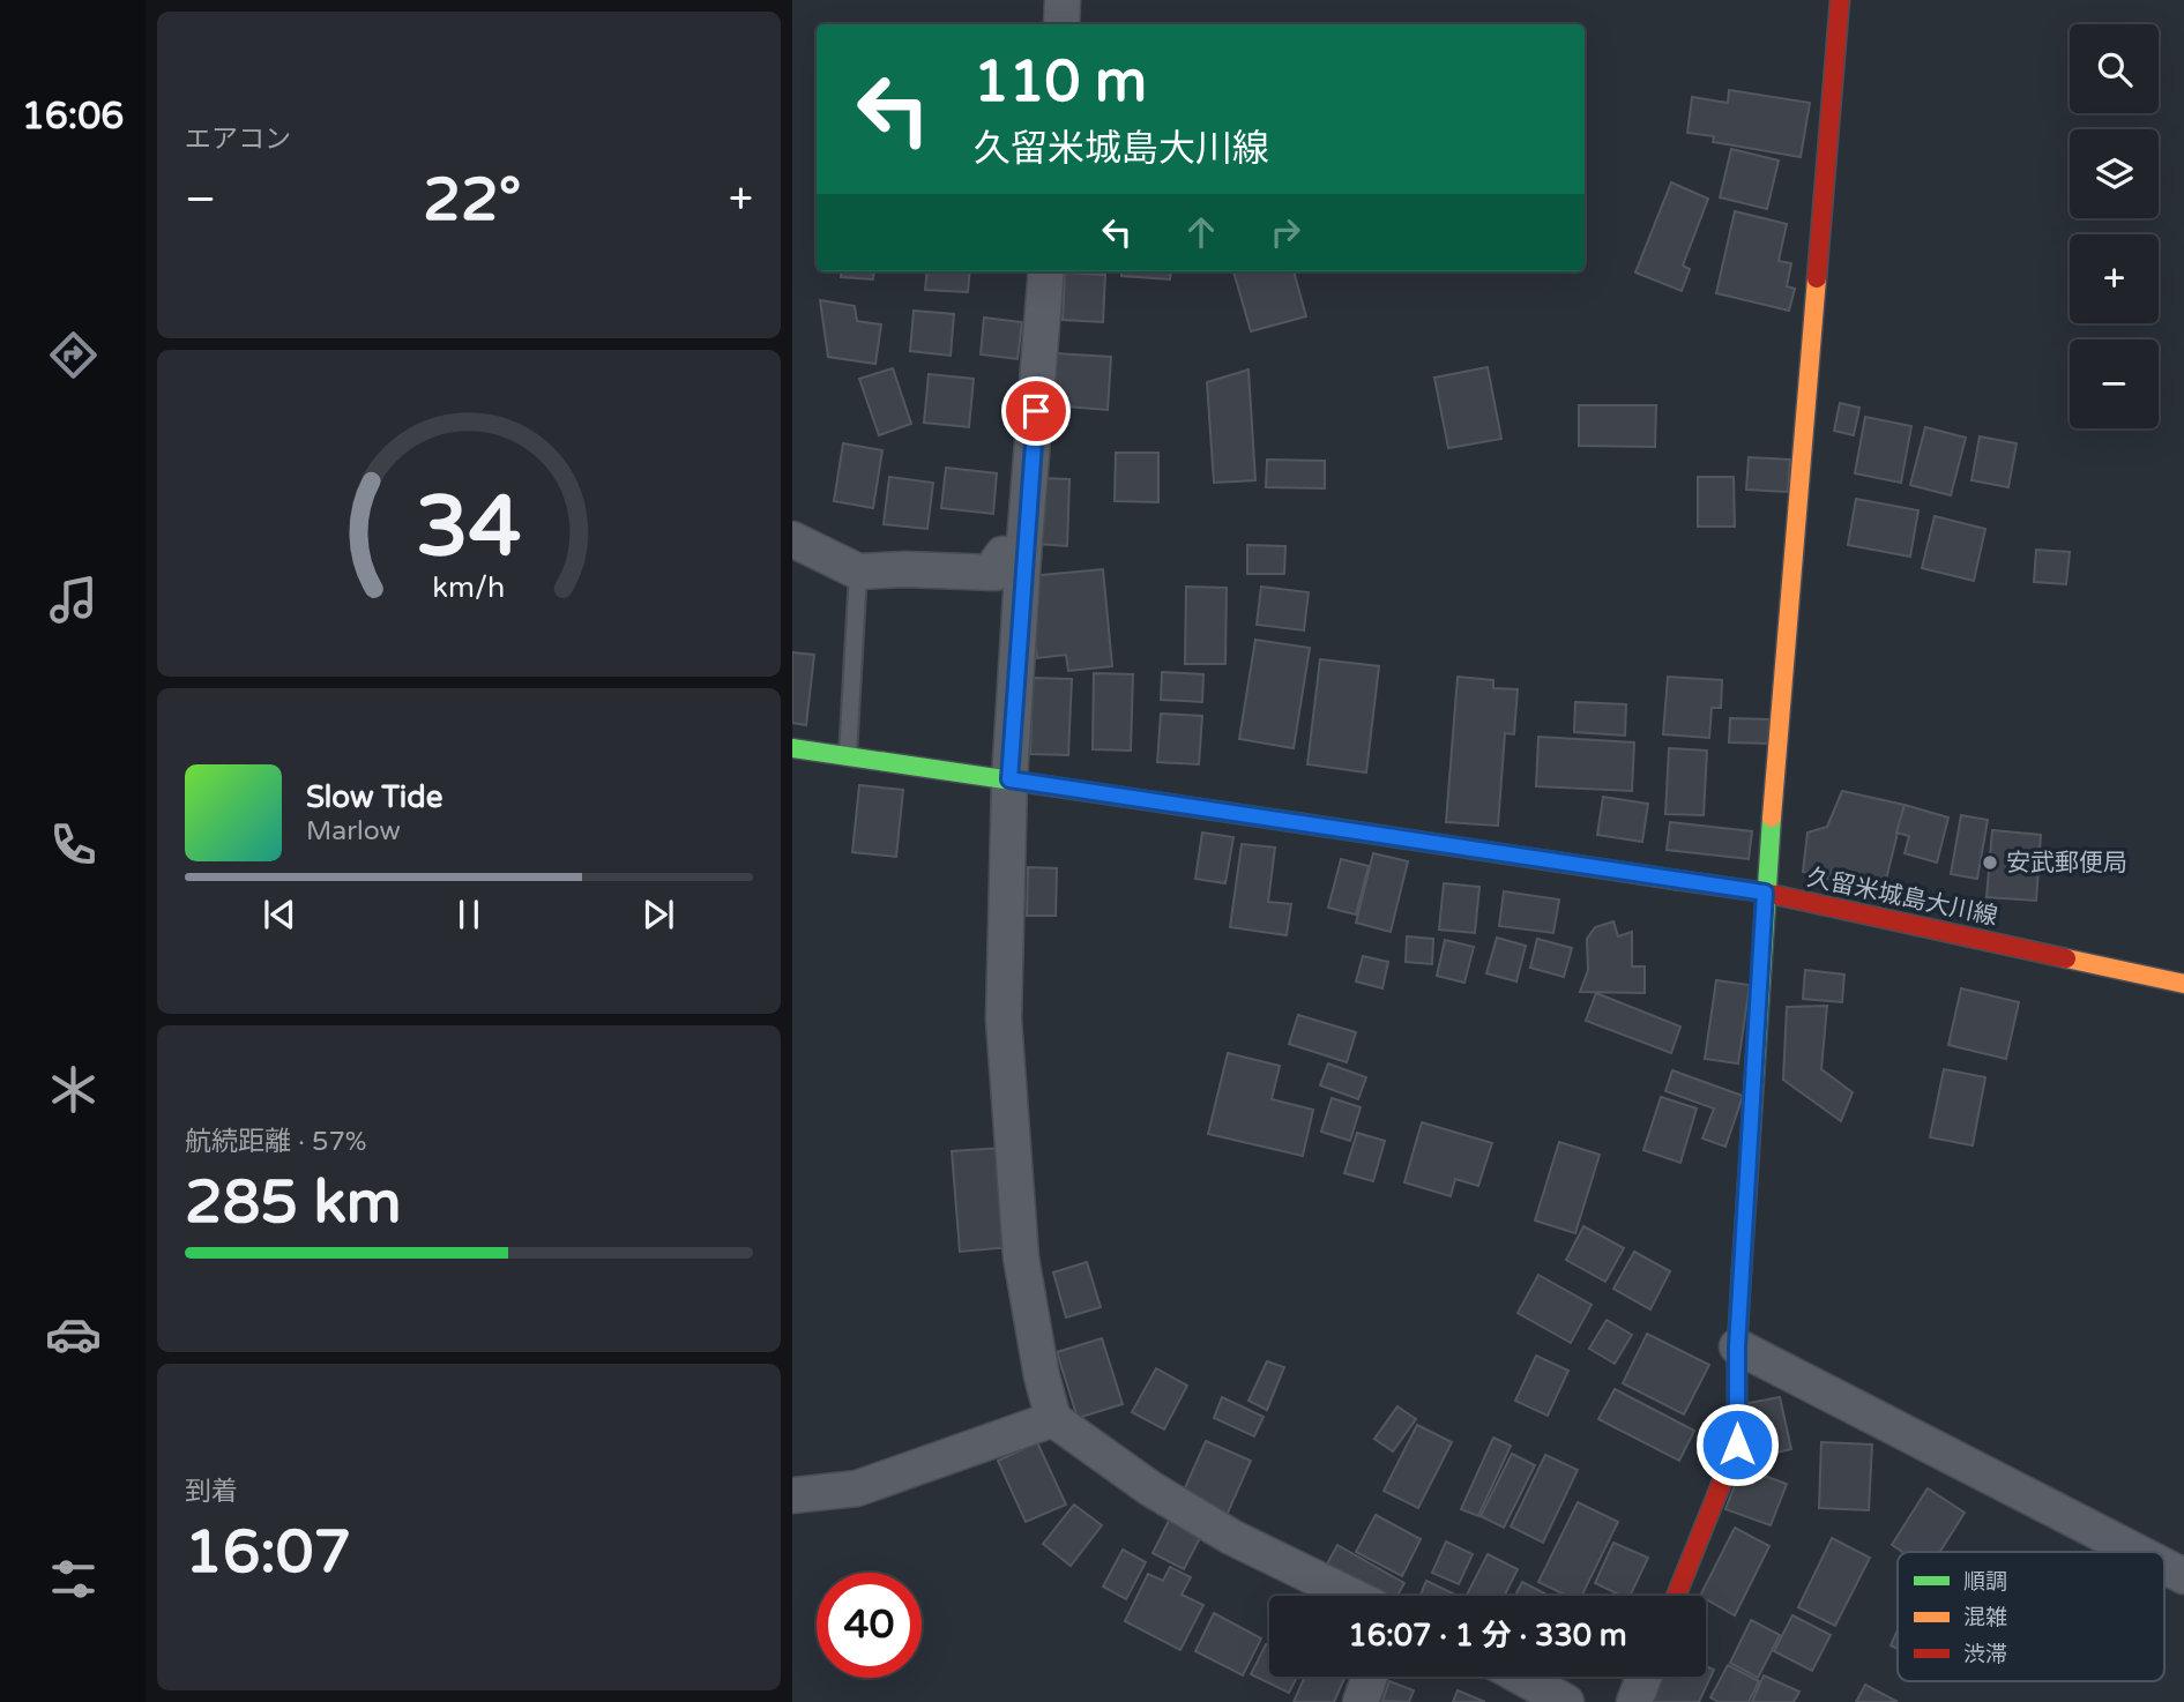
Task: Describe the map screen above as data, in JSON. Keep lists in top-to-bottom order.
{
  "streets": {
    "street": ["久留米城島大川線"]
  },
  "places": ["安武郵便局"],
  "legend": ["順調", "混雑", "渋滞"],
  "page": {
    "tabs": "16:06",
    "tile": [
      "エアコン",
      ["航続距離 · 57%", "285 km"],
      ["到着", "16:07"]
    ],
    "map_buttons": ["+", "−"],
    "turn": ["110 m", "久留米城島大川線"],
    "heat": ["−", "22°", "+"],
    "song": ["Slow Tide", "Marlow"],
    "limit": "40",
    "trip": "16:07 · 1 分 · 330 m",
    "gauge": ["34", "km/h"]
  }
}
